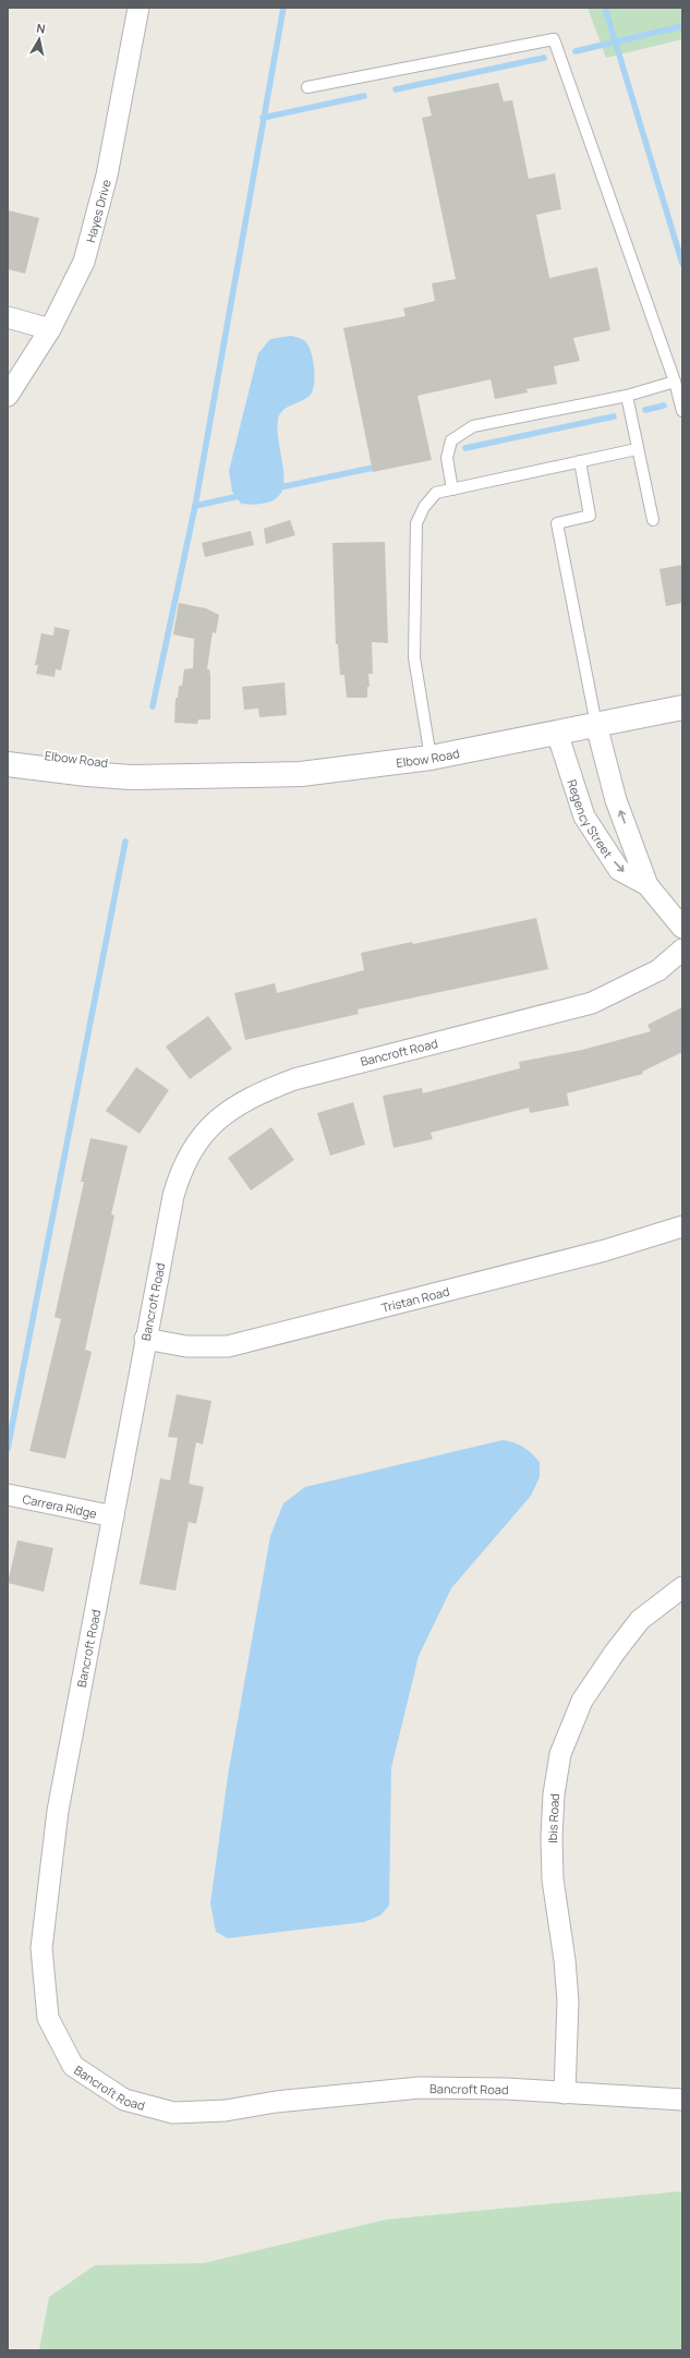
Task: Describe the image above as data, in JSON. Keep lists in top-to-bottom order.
{
  "streets": {
    "main road": ["Elbow Road"],
    "street": [
      "Hayes Drive",
      "Regency Street",
      "Bancroft Road",
      "Tristan Road",
      "Carrera Ridge",
      "Ibis Road"
    ]
  },
  "crossings": [
    ["Elbow Road", "Regency Street"],
    ["Bancroft Road", "Tristan Road"],
    ["Bancroft Road", "Carrera Ridge"],
    ["Bancroft Road", "Ibis Road"]
  ],
  "north": "top"
}
